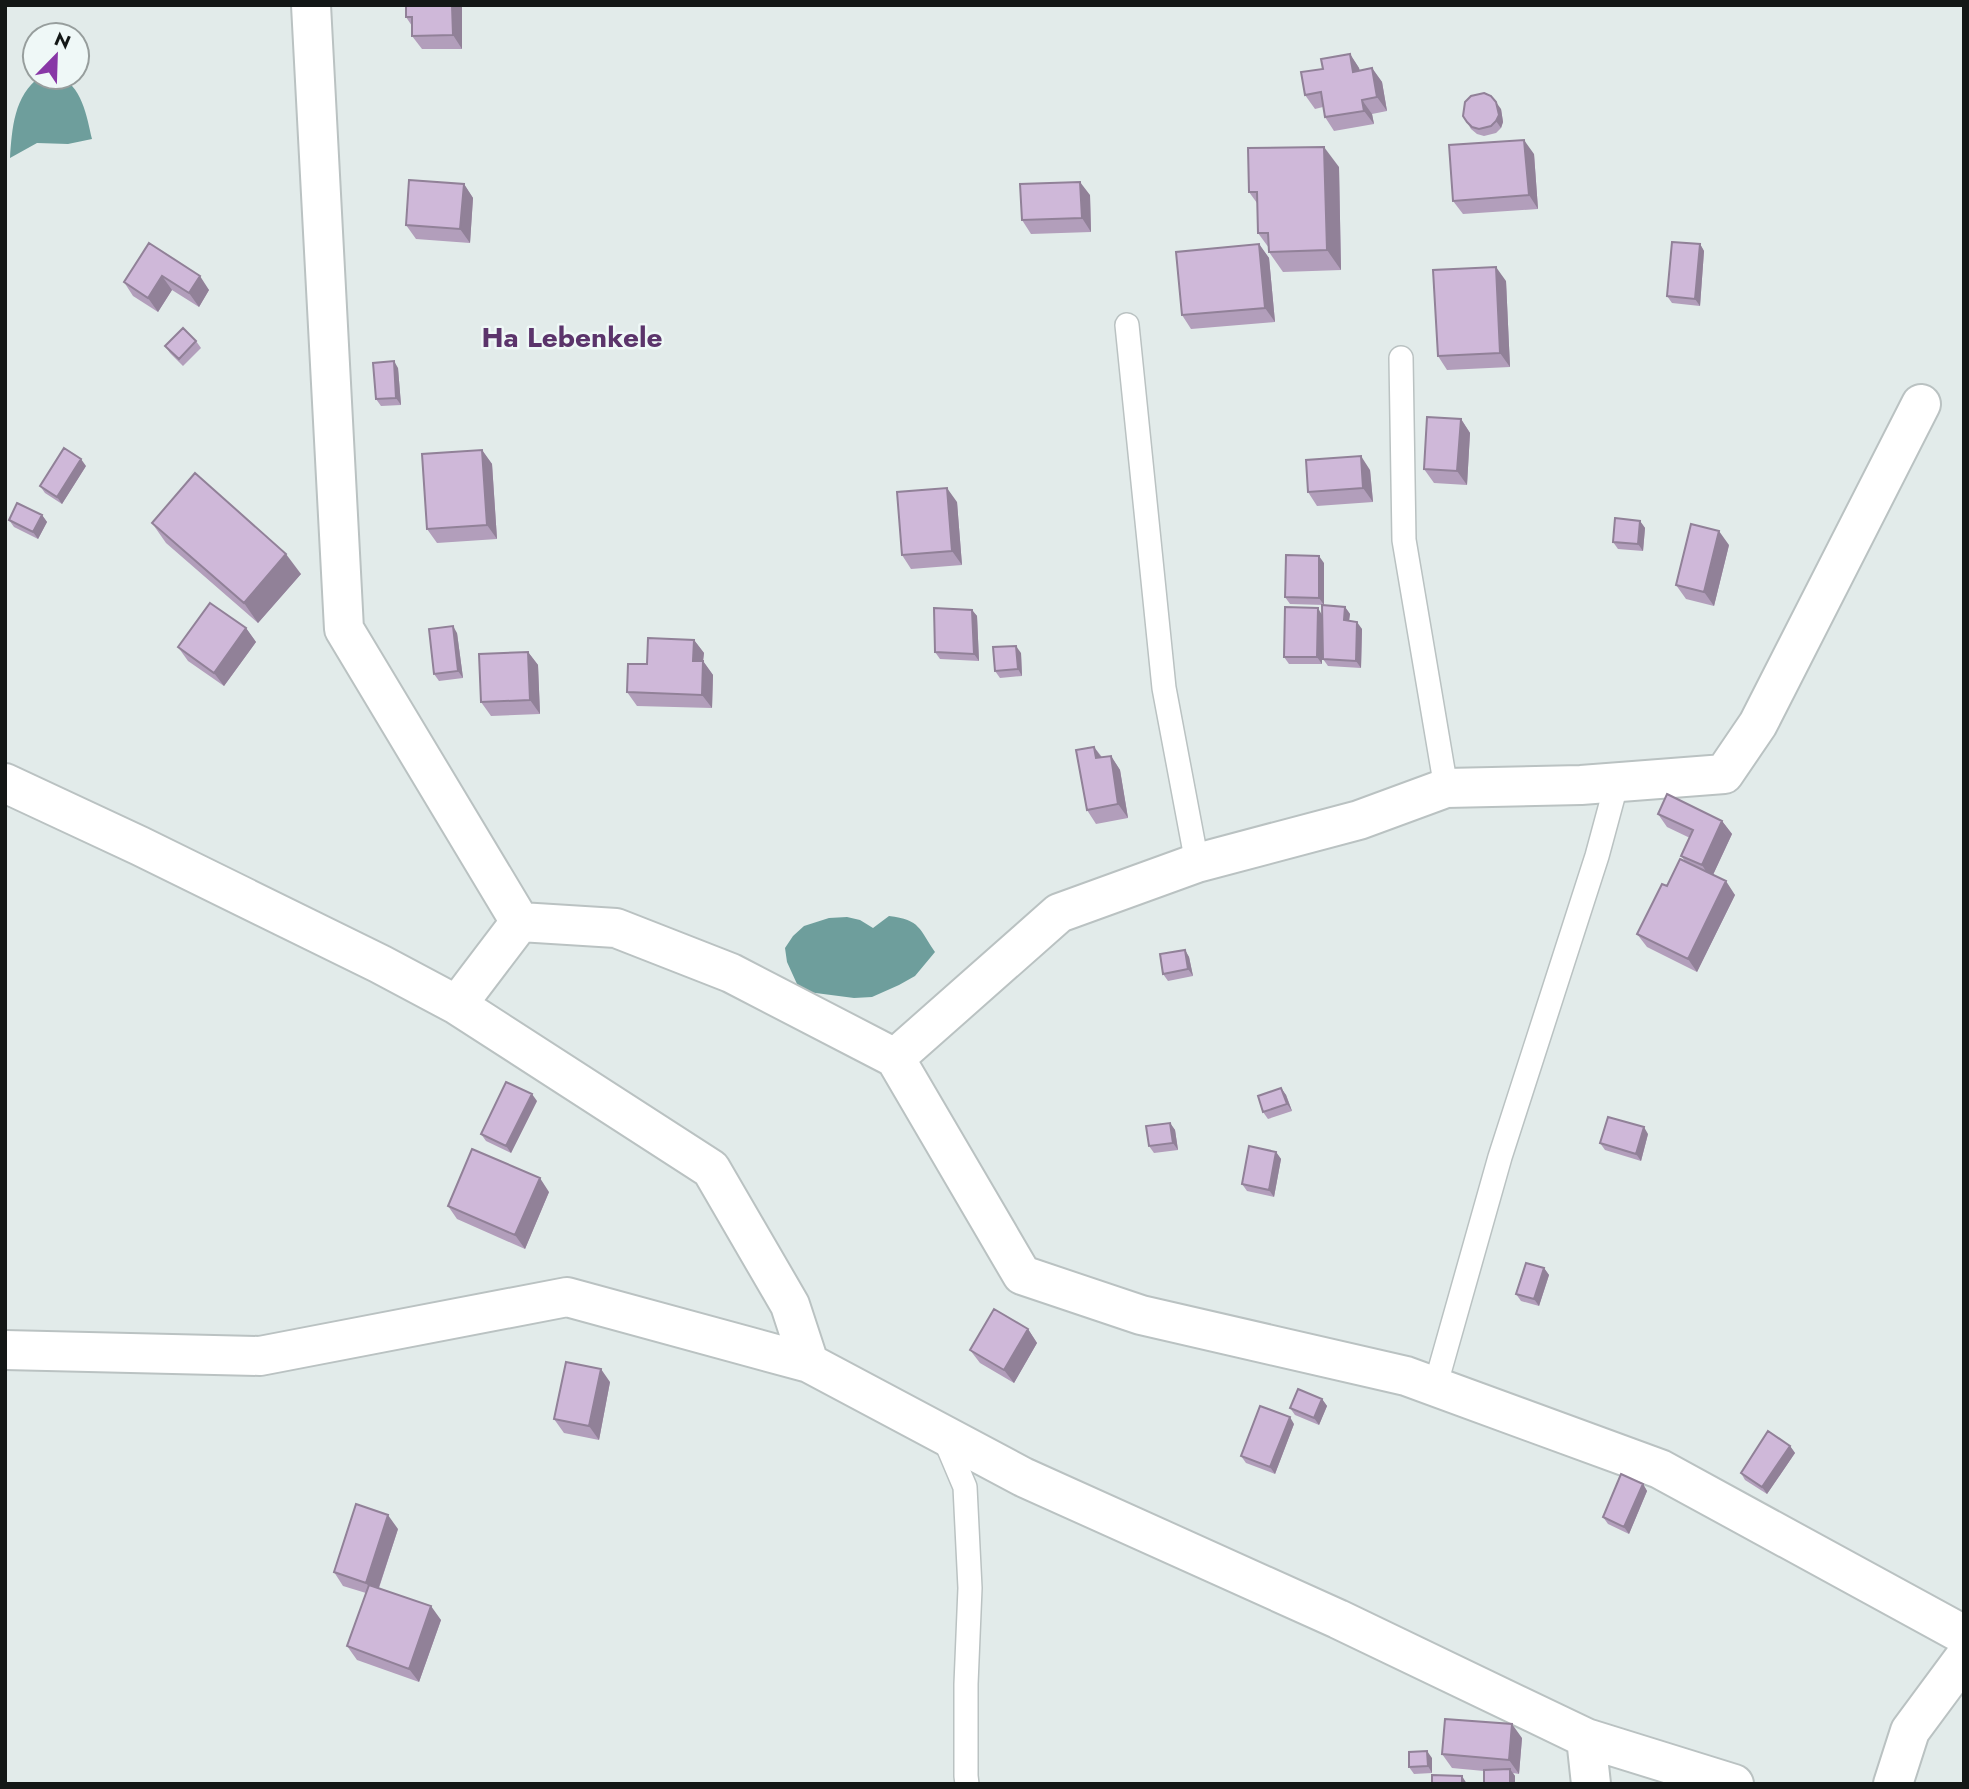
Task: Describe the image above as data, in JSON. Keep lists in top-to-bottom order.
{
  "districts": ["Ha Lebenkele"],
  "north": "top right"
}
